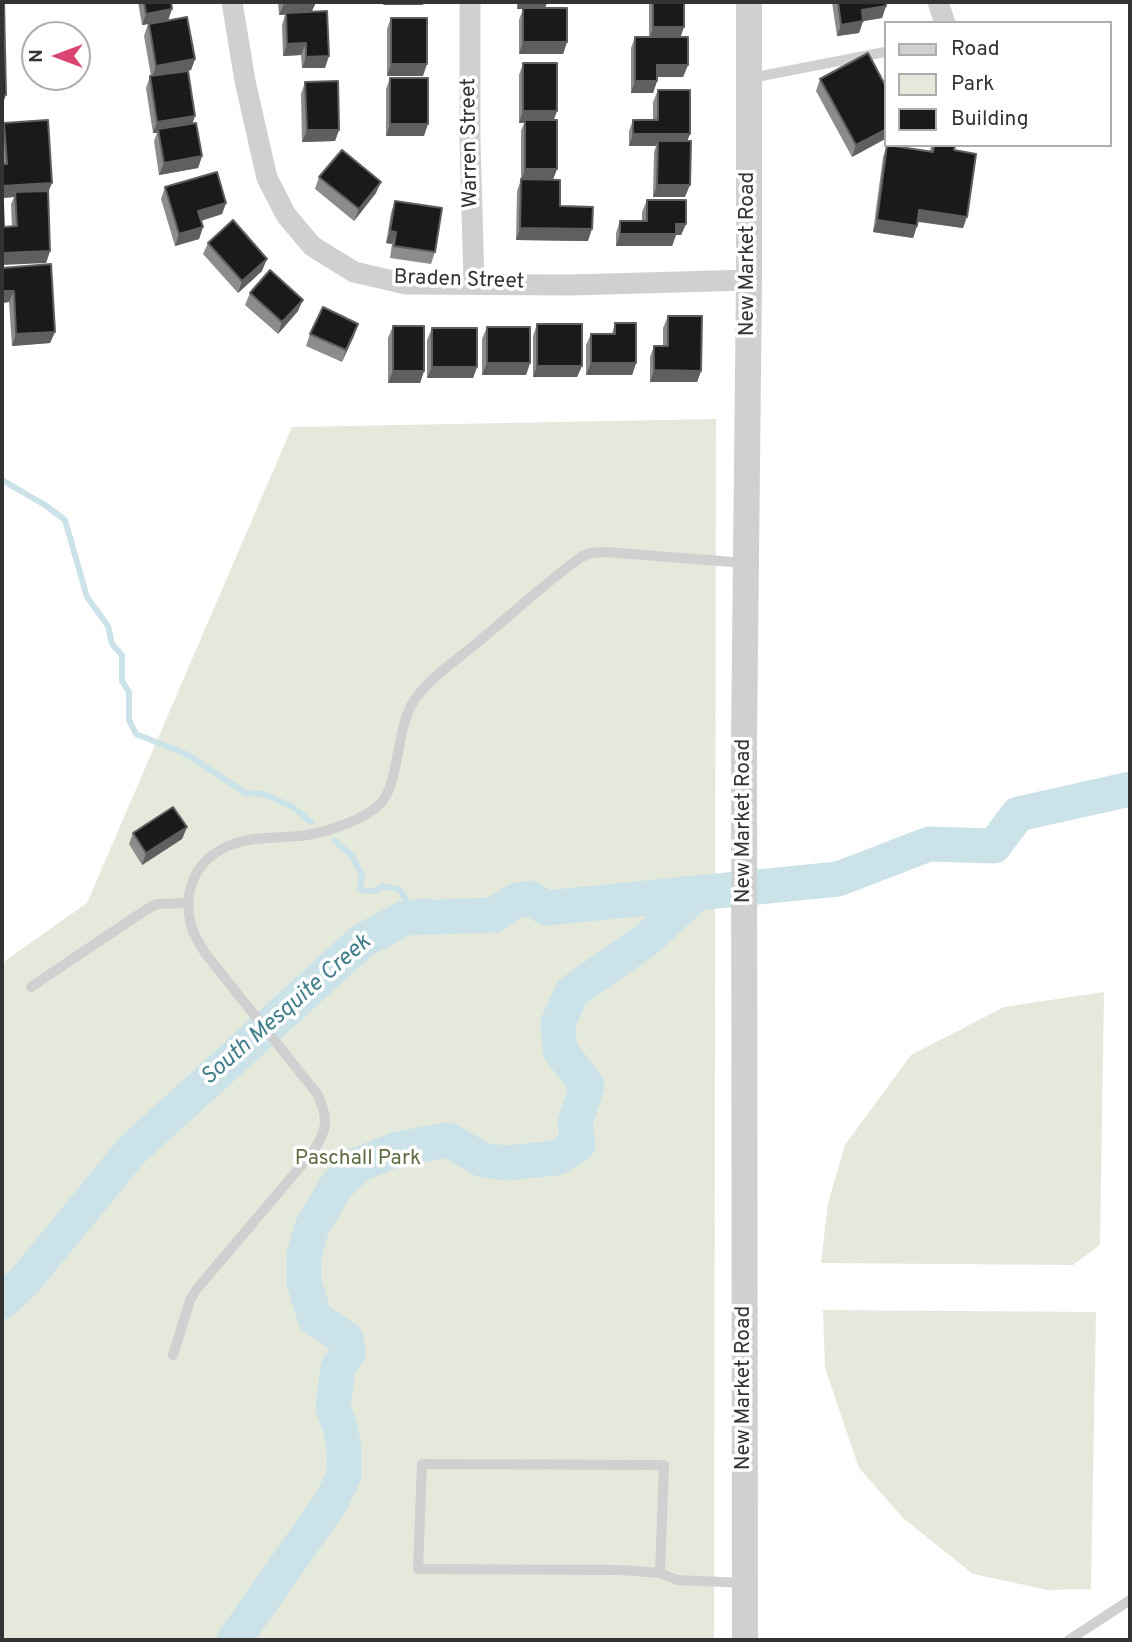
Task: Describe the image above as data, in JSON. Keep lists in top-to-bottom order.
{
  "streets": {
    "street": ["Warren Street", "New Market Road", "Braden Street"]
  },
  "crossings": [
    ["Warren Street", "Braden Street"],
    ["New Market Road", "Braden Street"]
  ],
  "water": ["South Mesquite Creek"],
  "parks": ["Paschall Park"],
  "legend": ["Road", "Park", "Building"],
  "north": "left"
}
